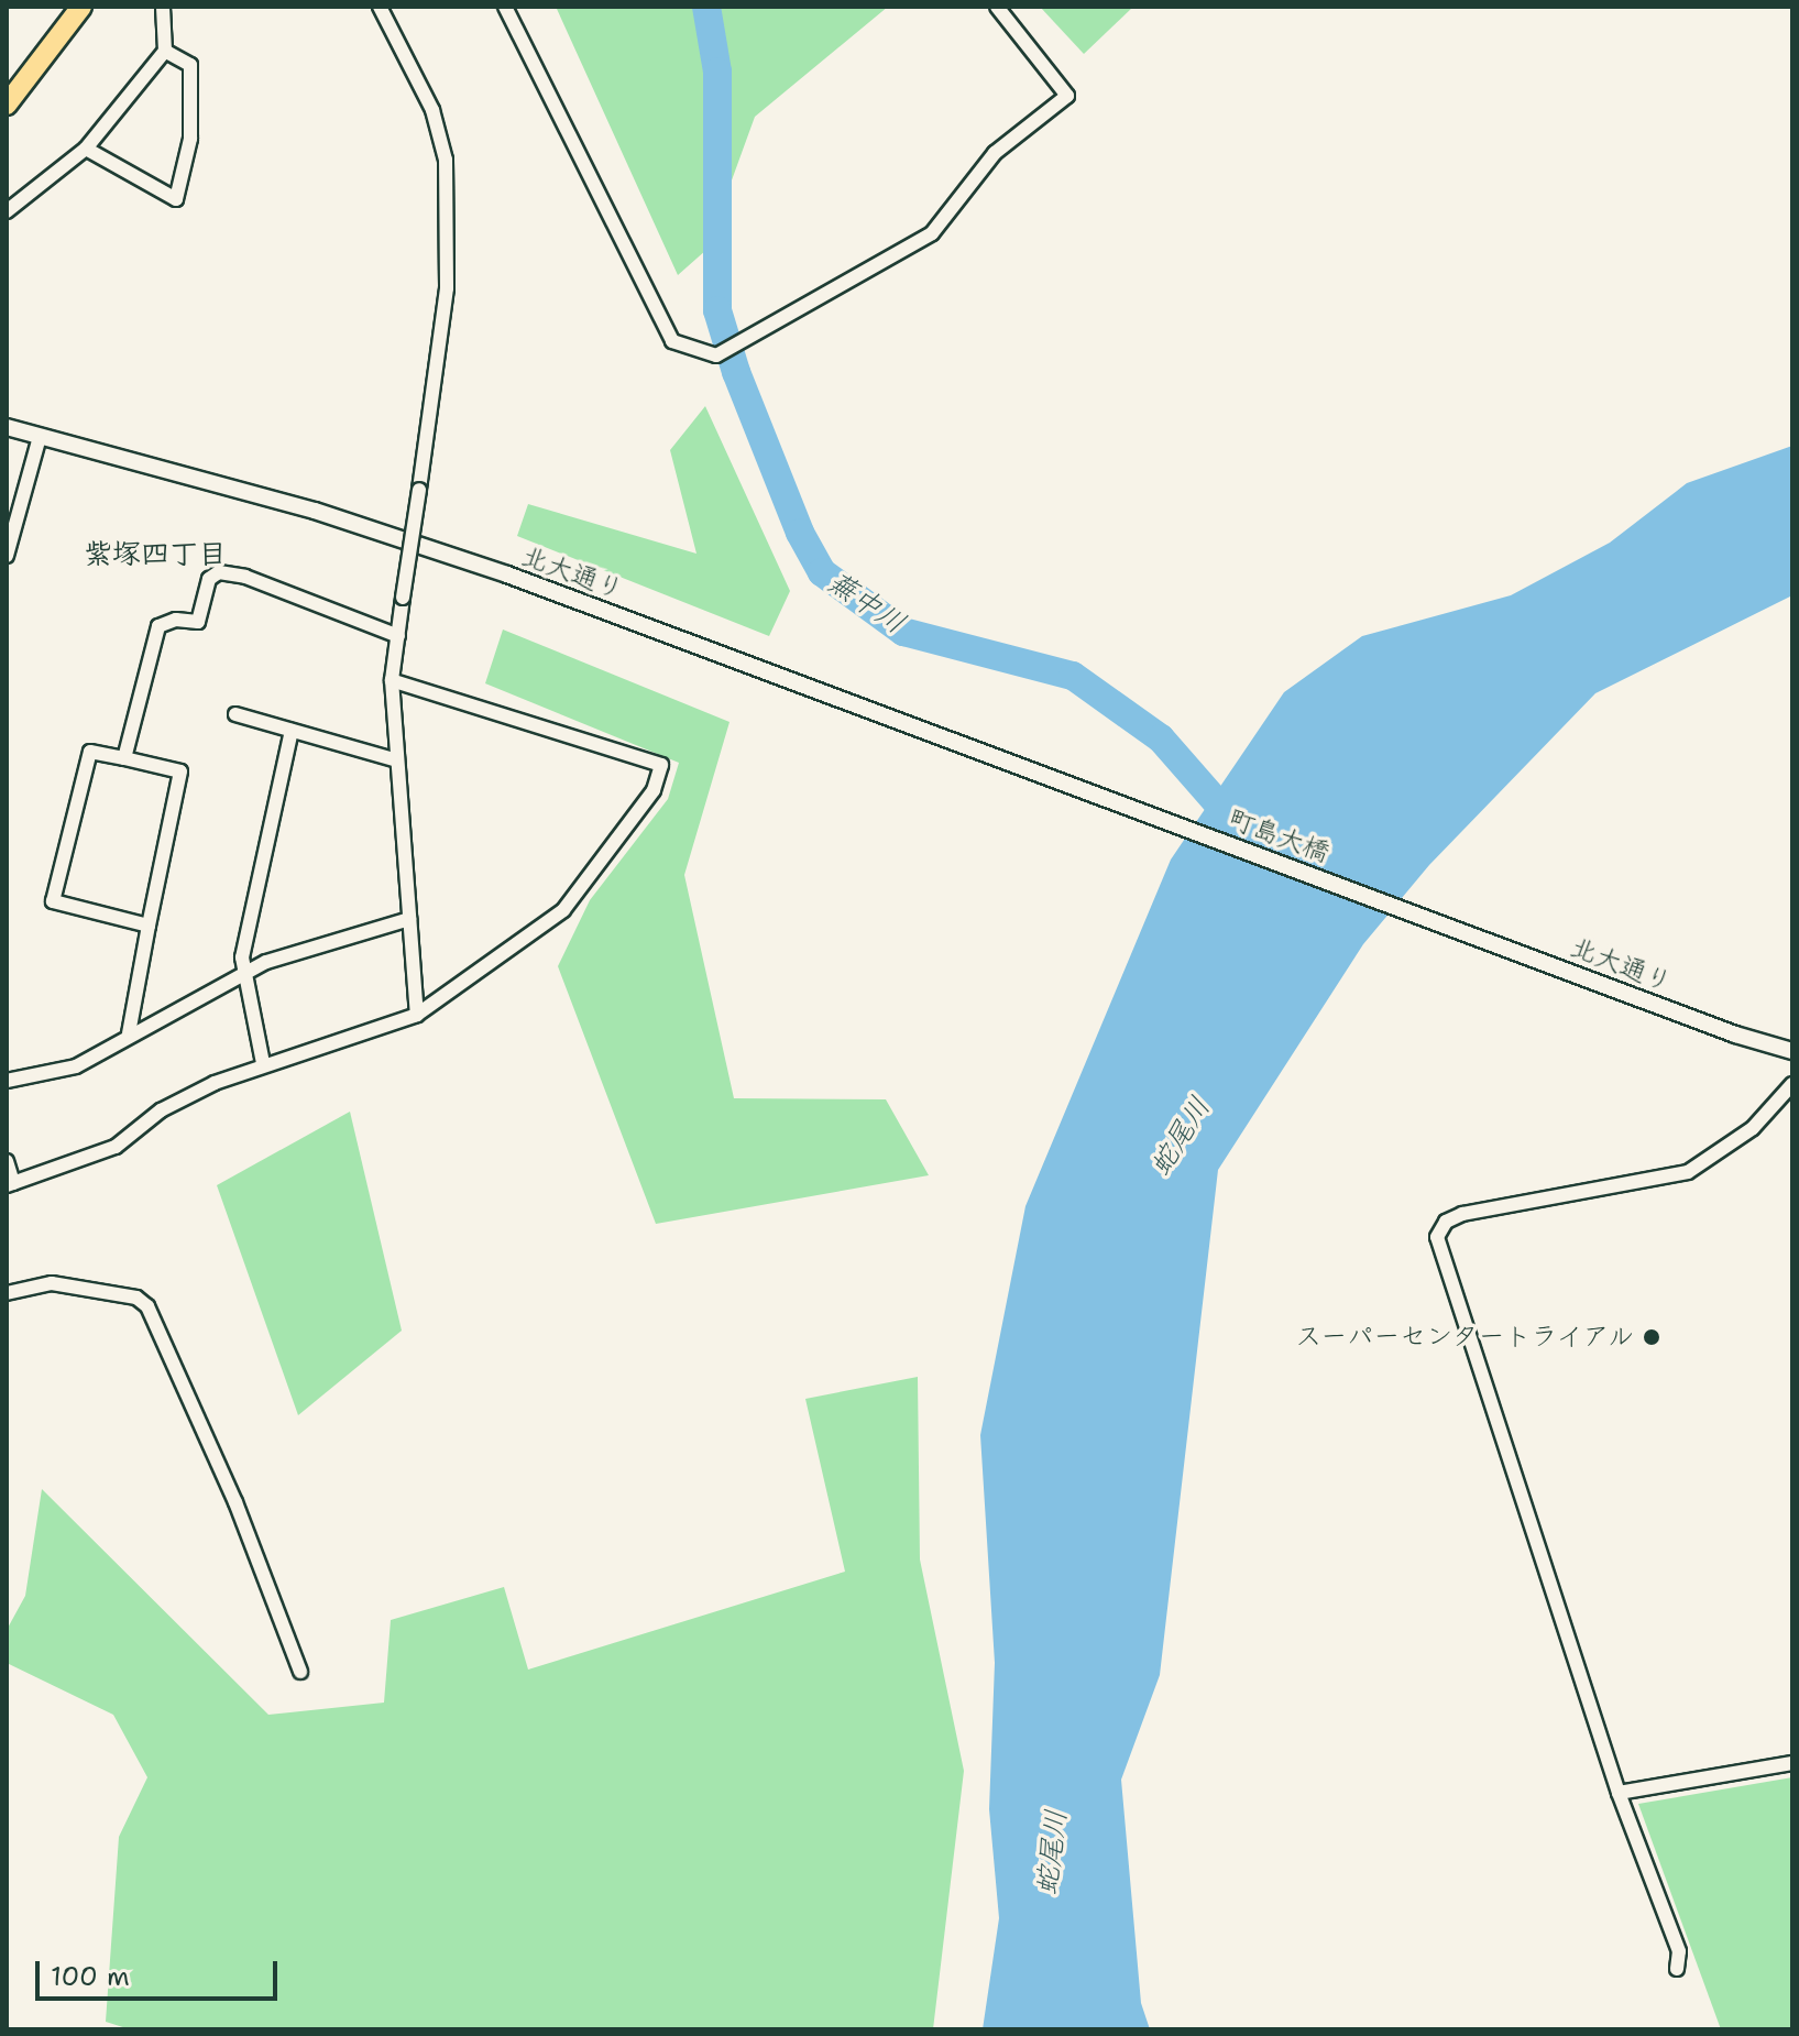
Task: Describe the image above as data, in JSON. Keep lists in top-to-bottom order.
{
  "streets": {
    "street": ["北大通り", "町島大橋"]
  },
  "crossings": [
    ["北大通り", "町島大橋"]
  ],
  "districts": ["紫塚四丁目"],
  "water": ["蕪中川", "蛇尾川"],
  "places": ["スーパーセンタートライアル"],
  "scale_bar": "100 m"
}
